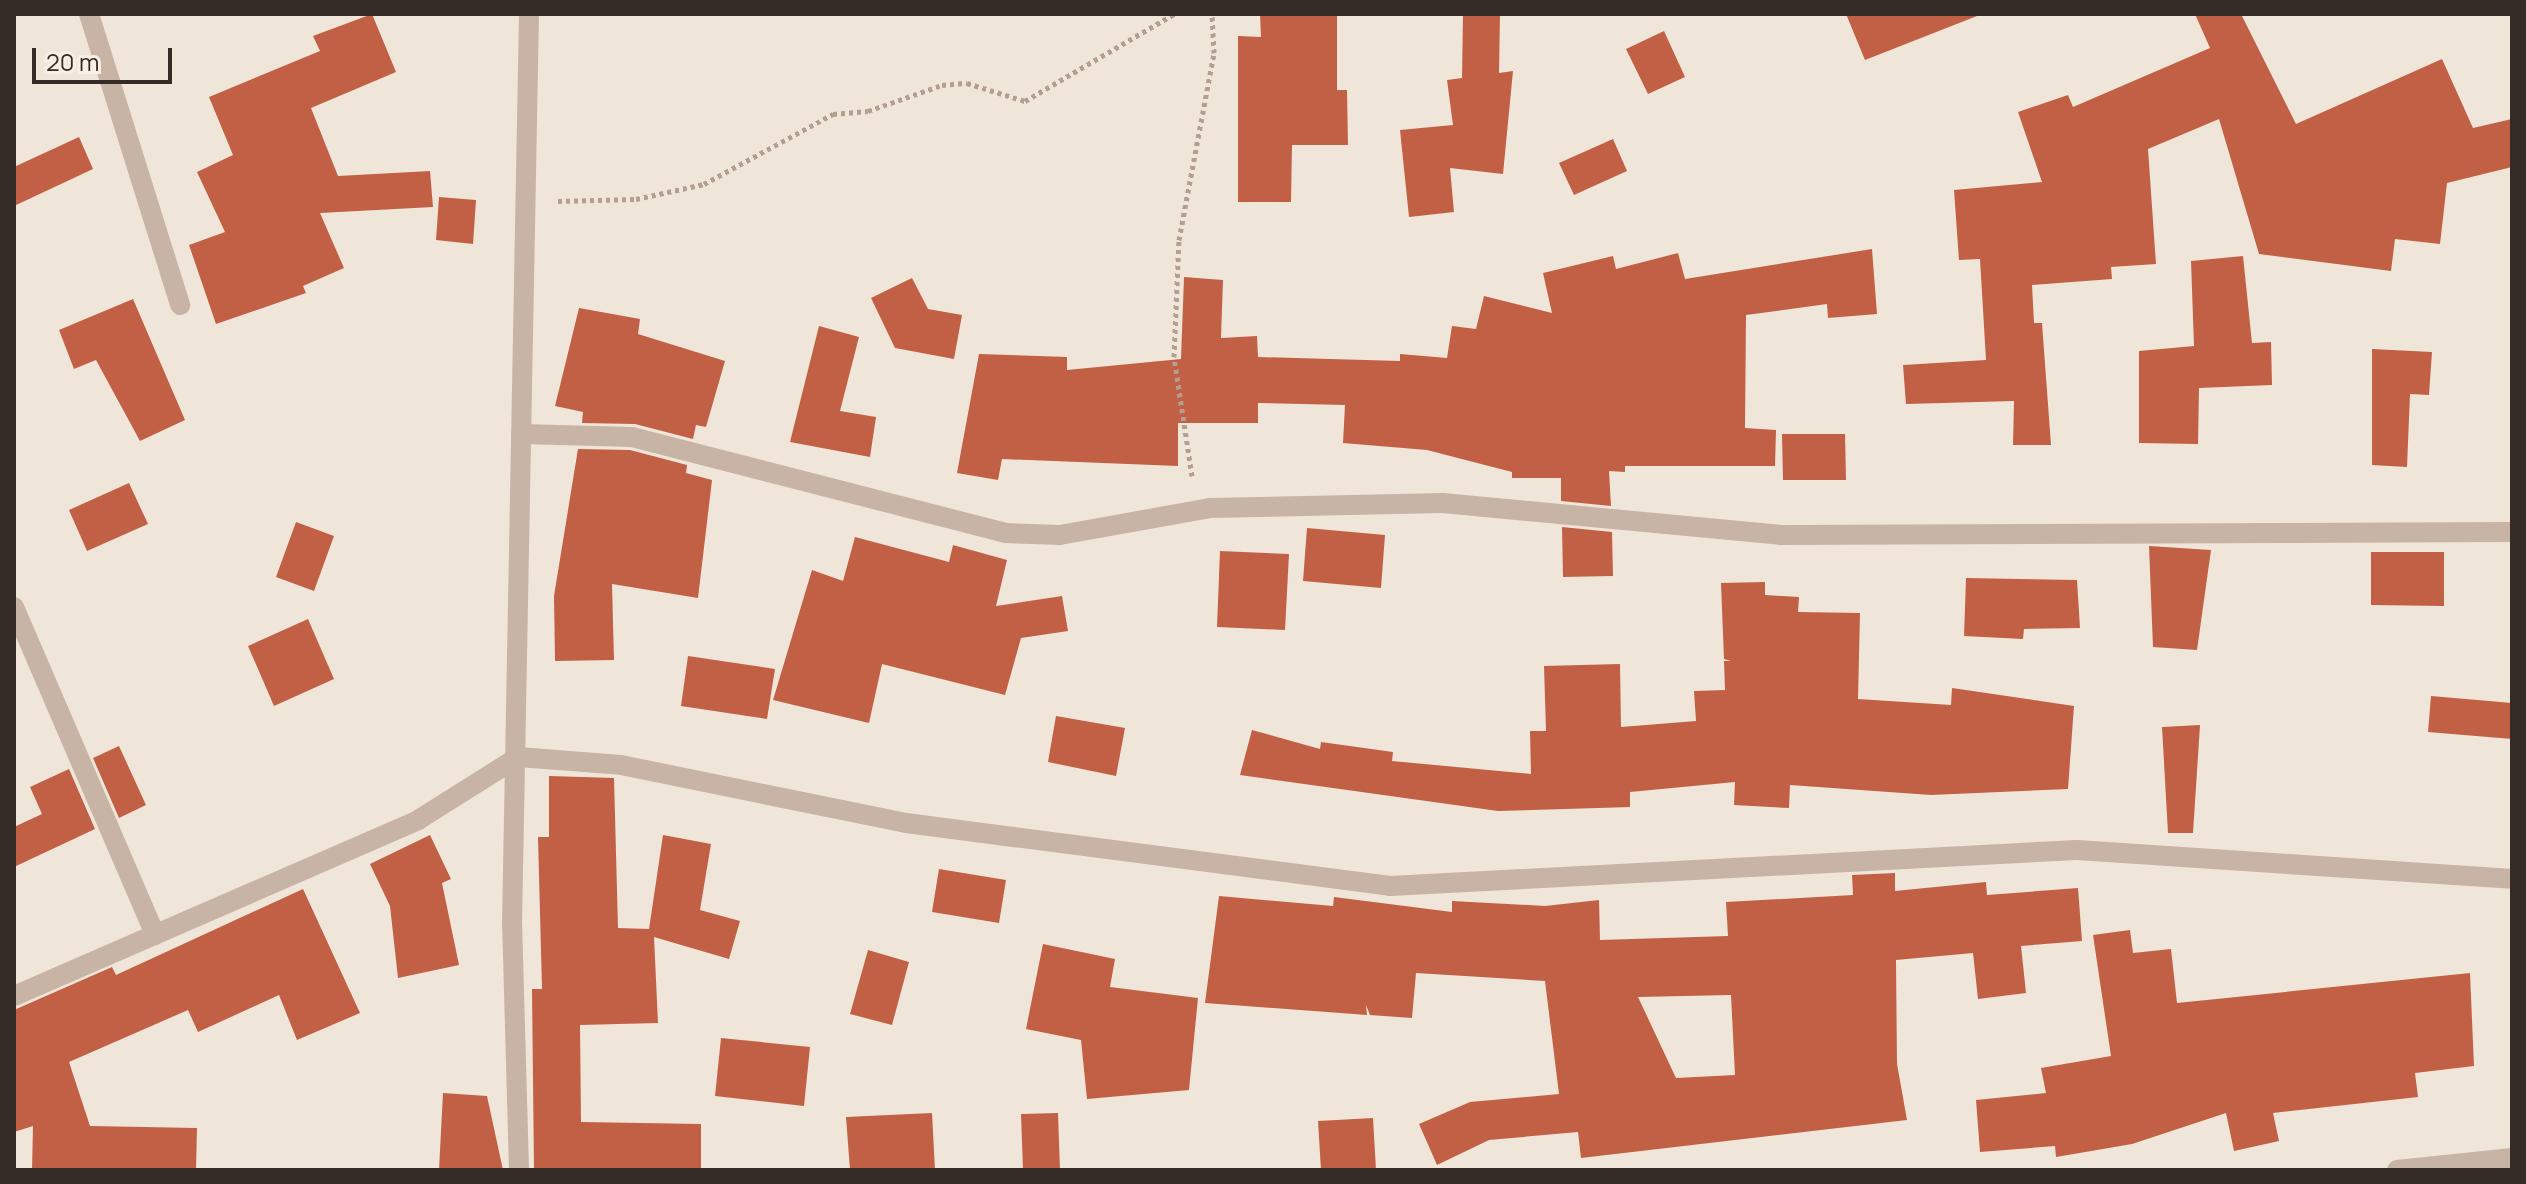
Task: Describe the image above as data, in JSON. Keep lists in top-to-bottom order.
{
  "scale_bar": "20 m"
}
